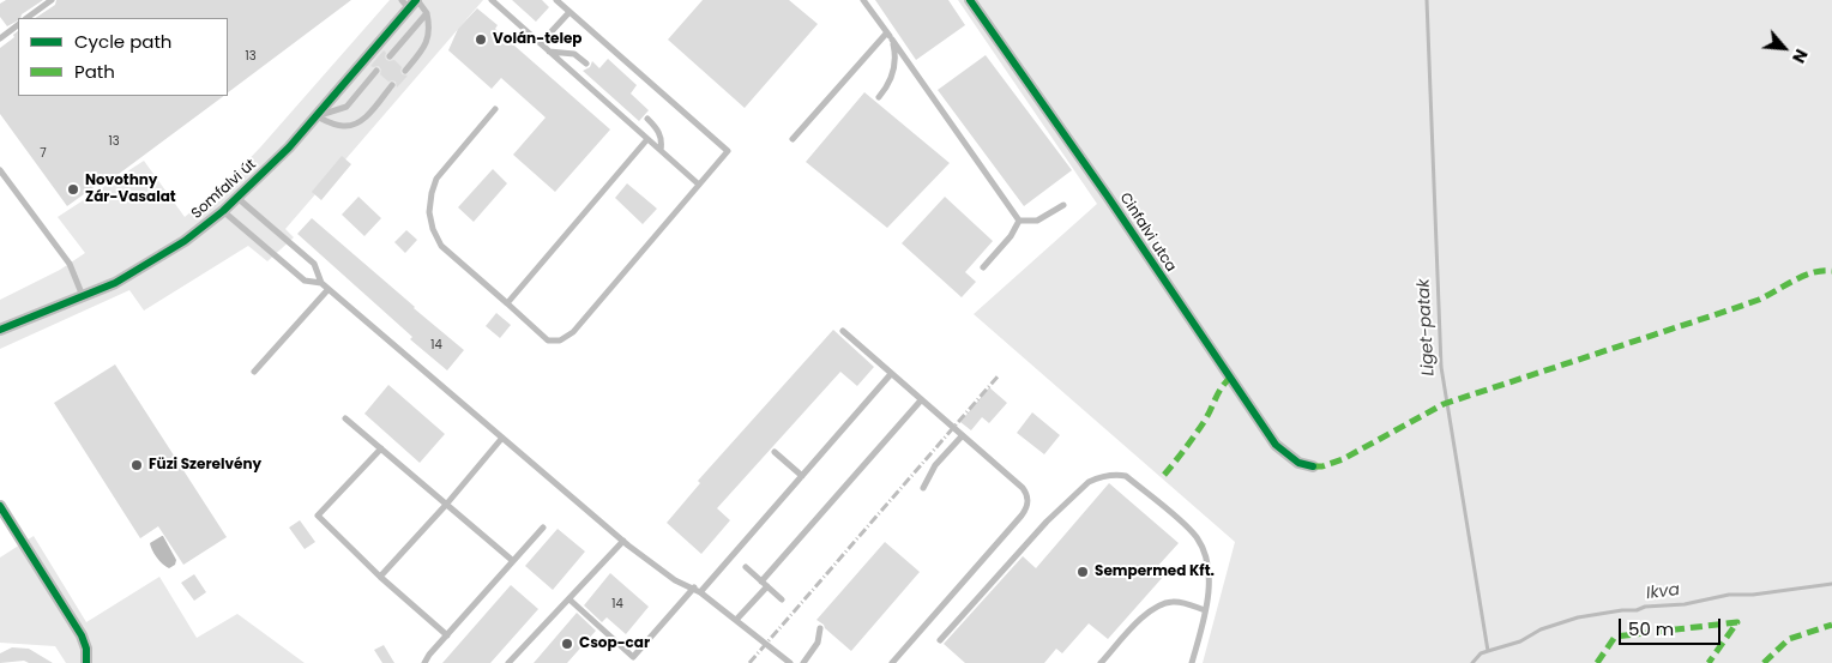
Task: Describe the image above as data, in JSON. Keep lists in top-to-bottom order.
{
  "streets": {
    "street": ["Somfalvi út", "Cinfalvi utca"]
  },
  "water": ["Liget-patak", "Ikva"],
  "places": [
    "Volán-telep",
    "Novothny Zár-Vasalat",
    "Füzi Szerelvény",
    "Sempermed Kft.",
    "Csop-car"
  ],
  "house_numbers": [
    "13",
    "13",
    "7",
    "14",
    "14"
  ],
  "legend": ["Cycle path", "Path"],
  "scale_bar": "50 m",
  "north": "bottom right"
}
